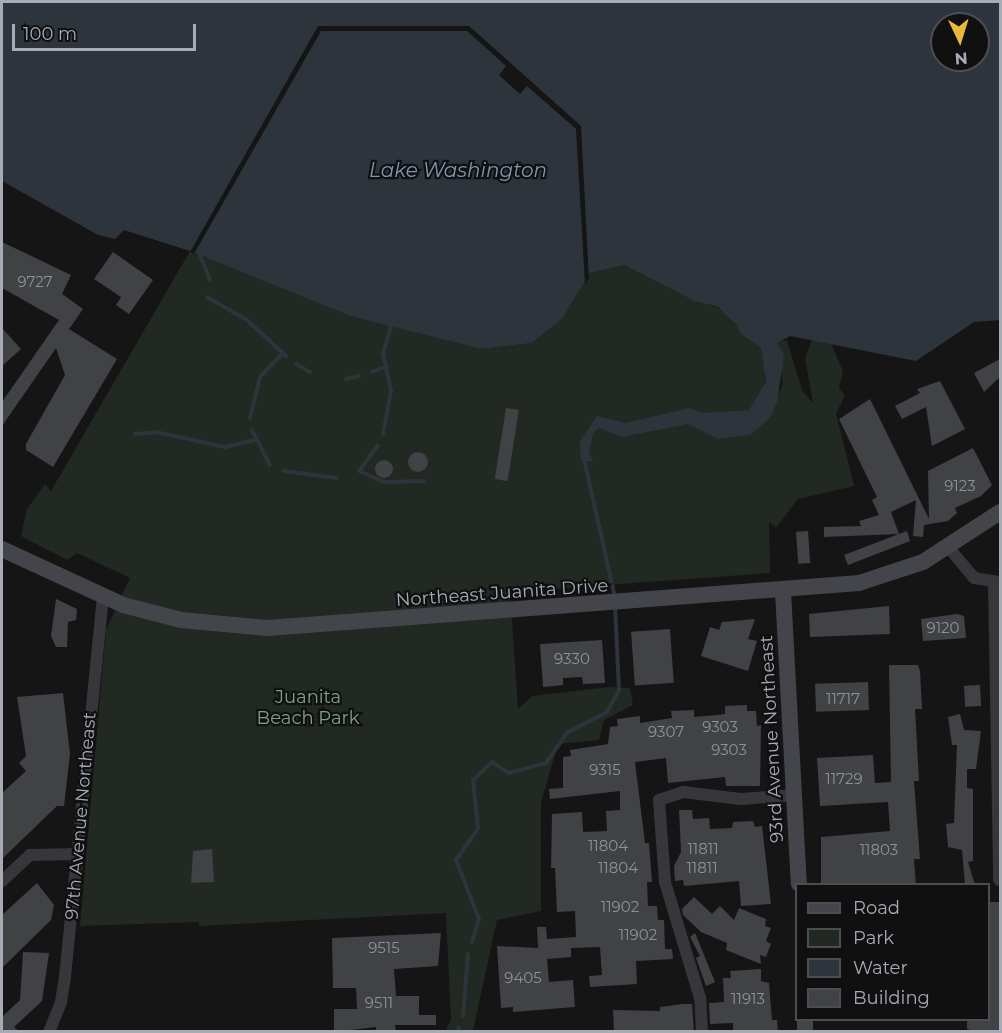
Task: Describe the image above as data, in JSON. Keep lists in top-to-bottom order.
{
  "streets": {
    "main road": ["Northeast Juanita Drive", "93rd Avenue Northeast"],
    "street": ["97th Avenue Northeast"]
  },
  "crossings": [
    ["Northeast Juanita Drive", "93rd Avenue Northeast"],
    ["Northeast Juanita Drive", "97th Avenue Northeast"]
  ],
  "water": ["Lake Washington"],
  "parks": ["Juanita Beach Park"],
  "house_numbers": [
    "9727",
    "9123",
    "9120",
    "9330",
    "11717",
    "9303",
    "9307",
    "9303",
    "9315",
    "11729",
    "11804",
    "11811",
    "11803",
    "11804",
    "11811",
    "11902",
    "11902",
    "9515",
    "9405",
    "11913",
    "9511"
  ],
  "legend": [
    "Road",
    "Park",
    "Water",
    "Building"
  ],
  "scale_bar": "100 m",
  "north": "bottom"
}
